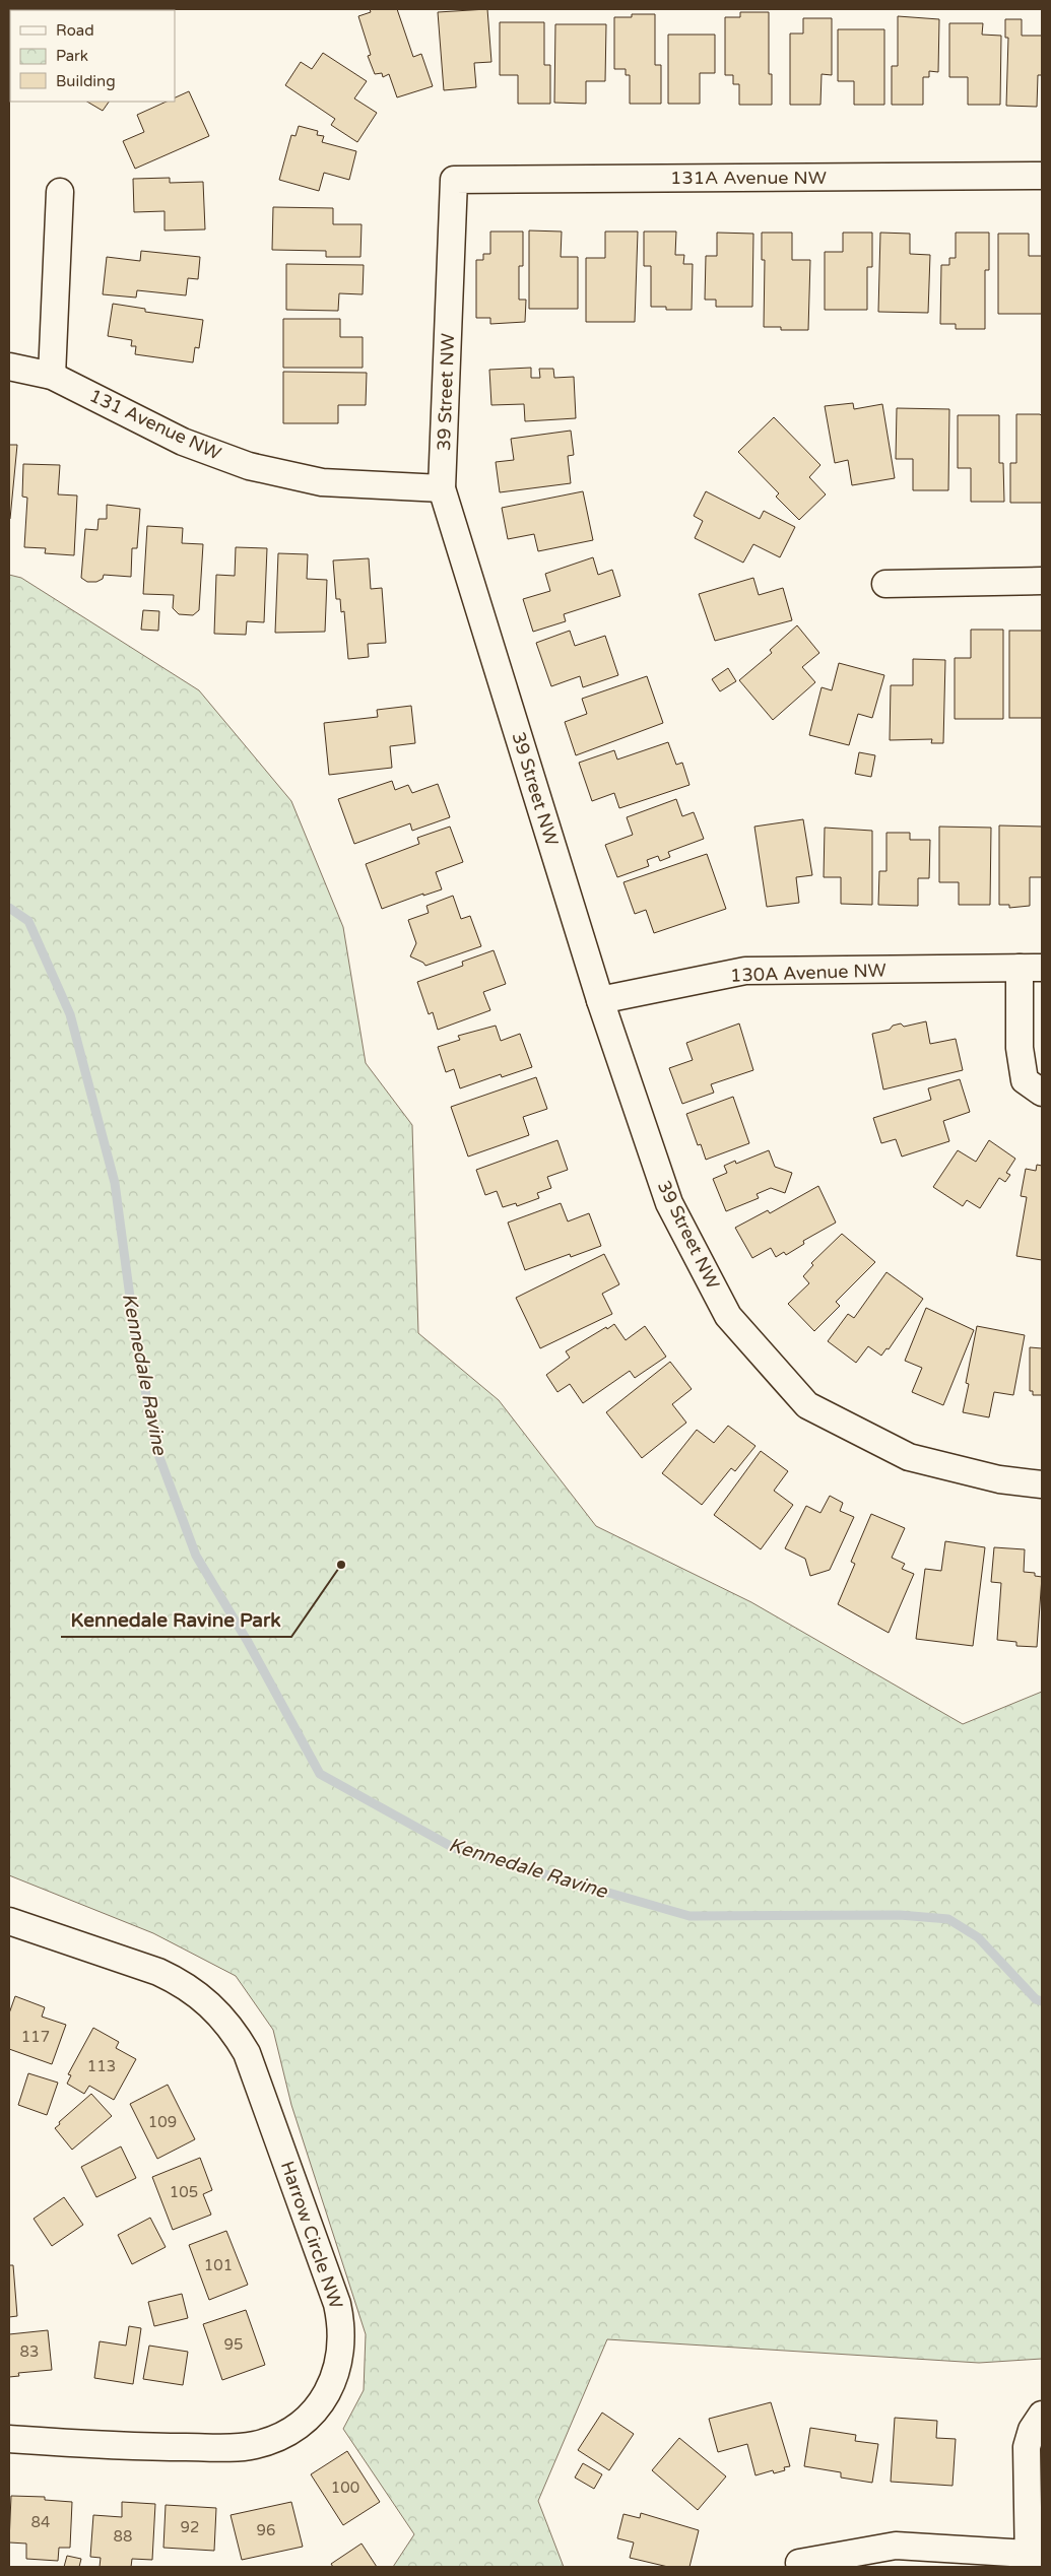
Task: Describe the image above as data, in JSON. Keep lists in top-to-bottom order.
{
  "streets": {
    "street": [
      "131A Avenue NW",
      "39 Street NW",
      "131 Avenue NW",
      "130A Avenue NW",
      "Harrow Circle NW"
    ]
  },
  "crossings": [
    ["131A Avenue NW", "39 Street NW"],
    ["39 Street NW", "131 Avenue NW"],
    ["39 Street NW", "130A Avenue NW"]
  ],
  "water": ["Kennedale Ravine"],
  "places": ["Kennedale Ravine Park"],
  "house_numbers": [
    "117",
    "113",
    "109",
    "105",
    "101",
    "95",
    "83",
    "100",
    "84",
    "92",
    "96",
    "88"
  ],
  "legend": ["Road", "Park", "Building"]
}
